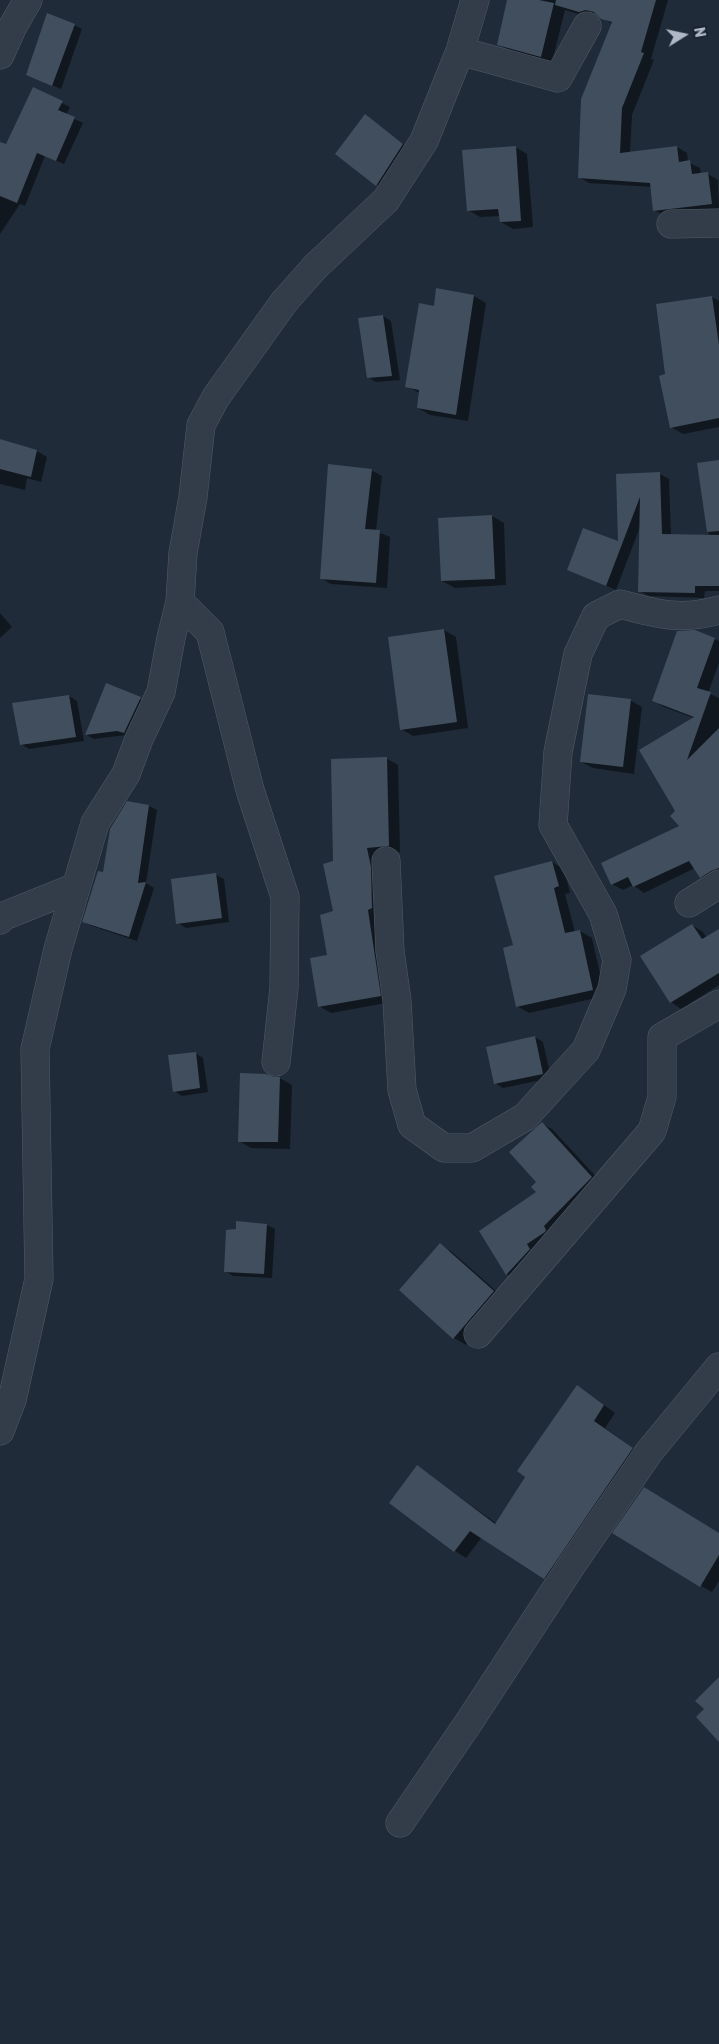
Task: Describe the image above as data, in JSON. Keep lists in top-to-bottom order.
{
  "north": "right"
}
